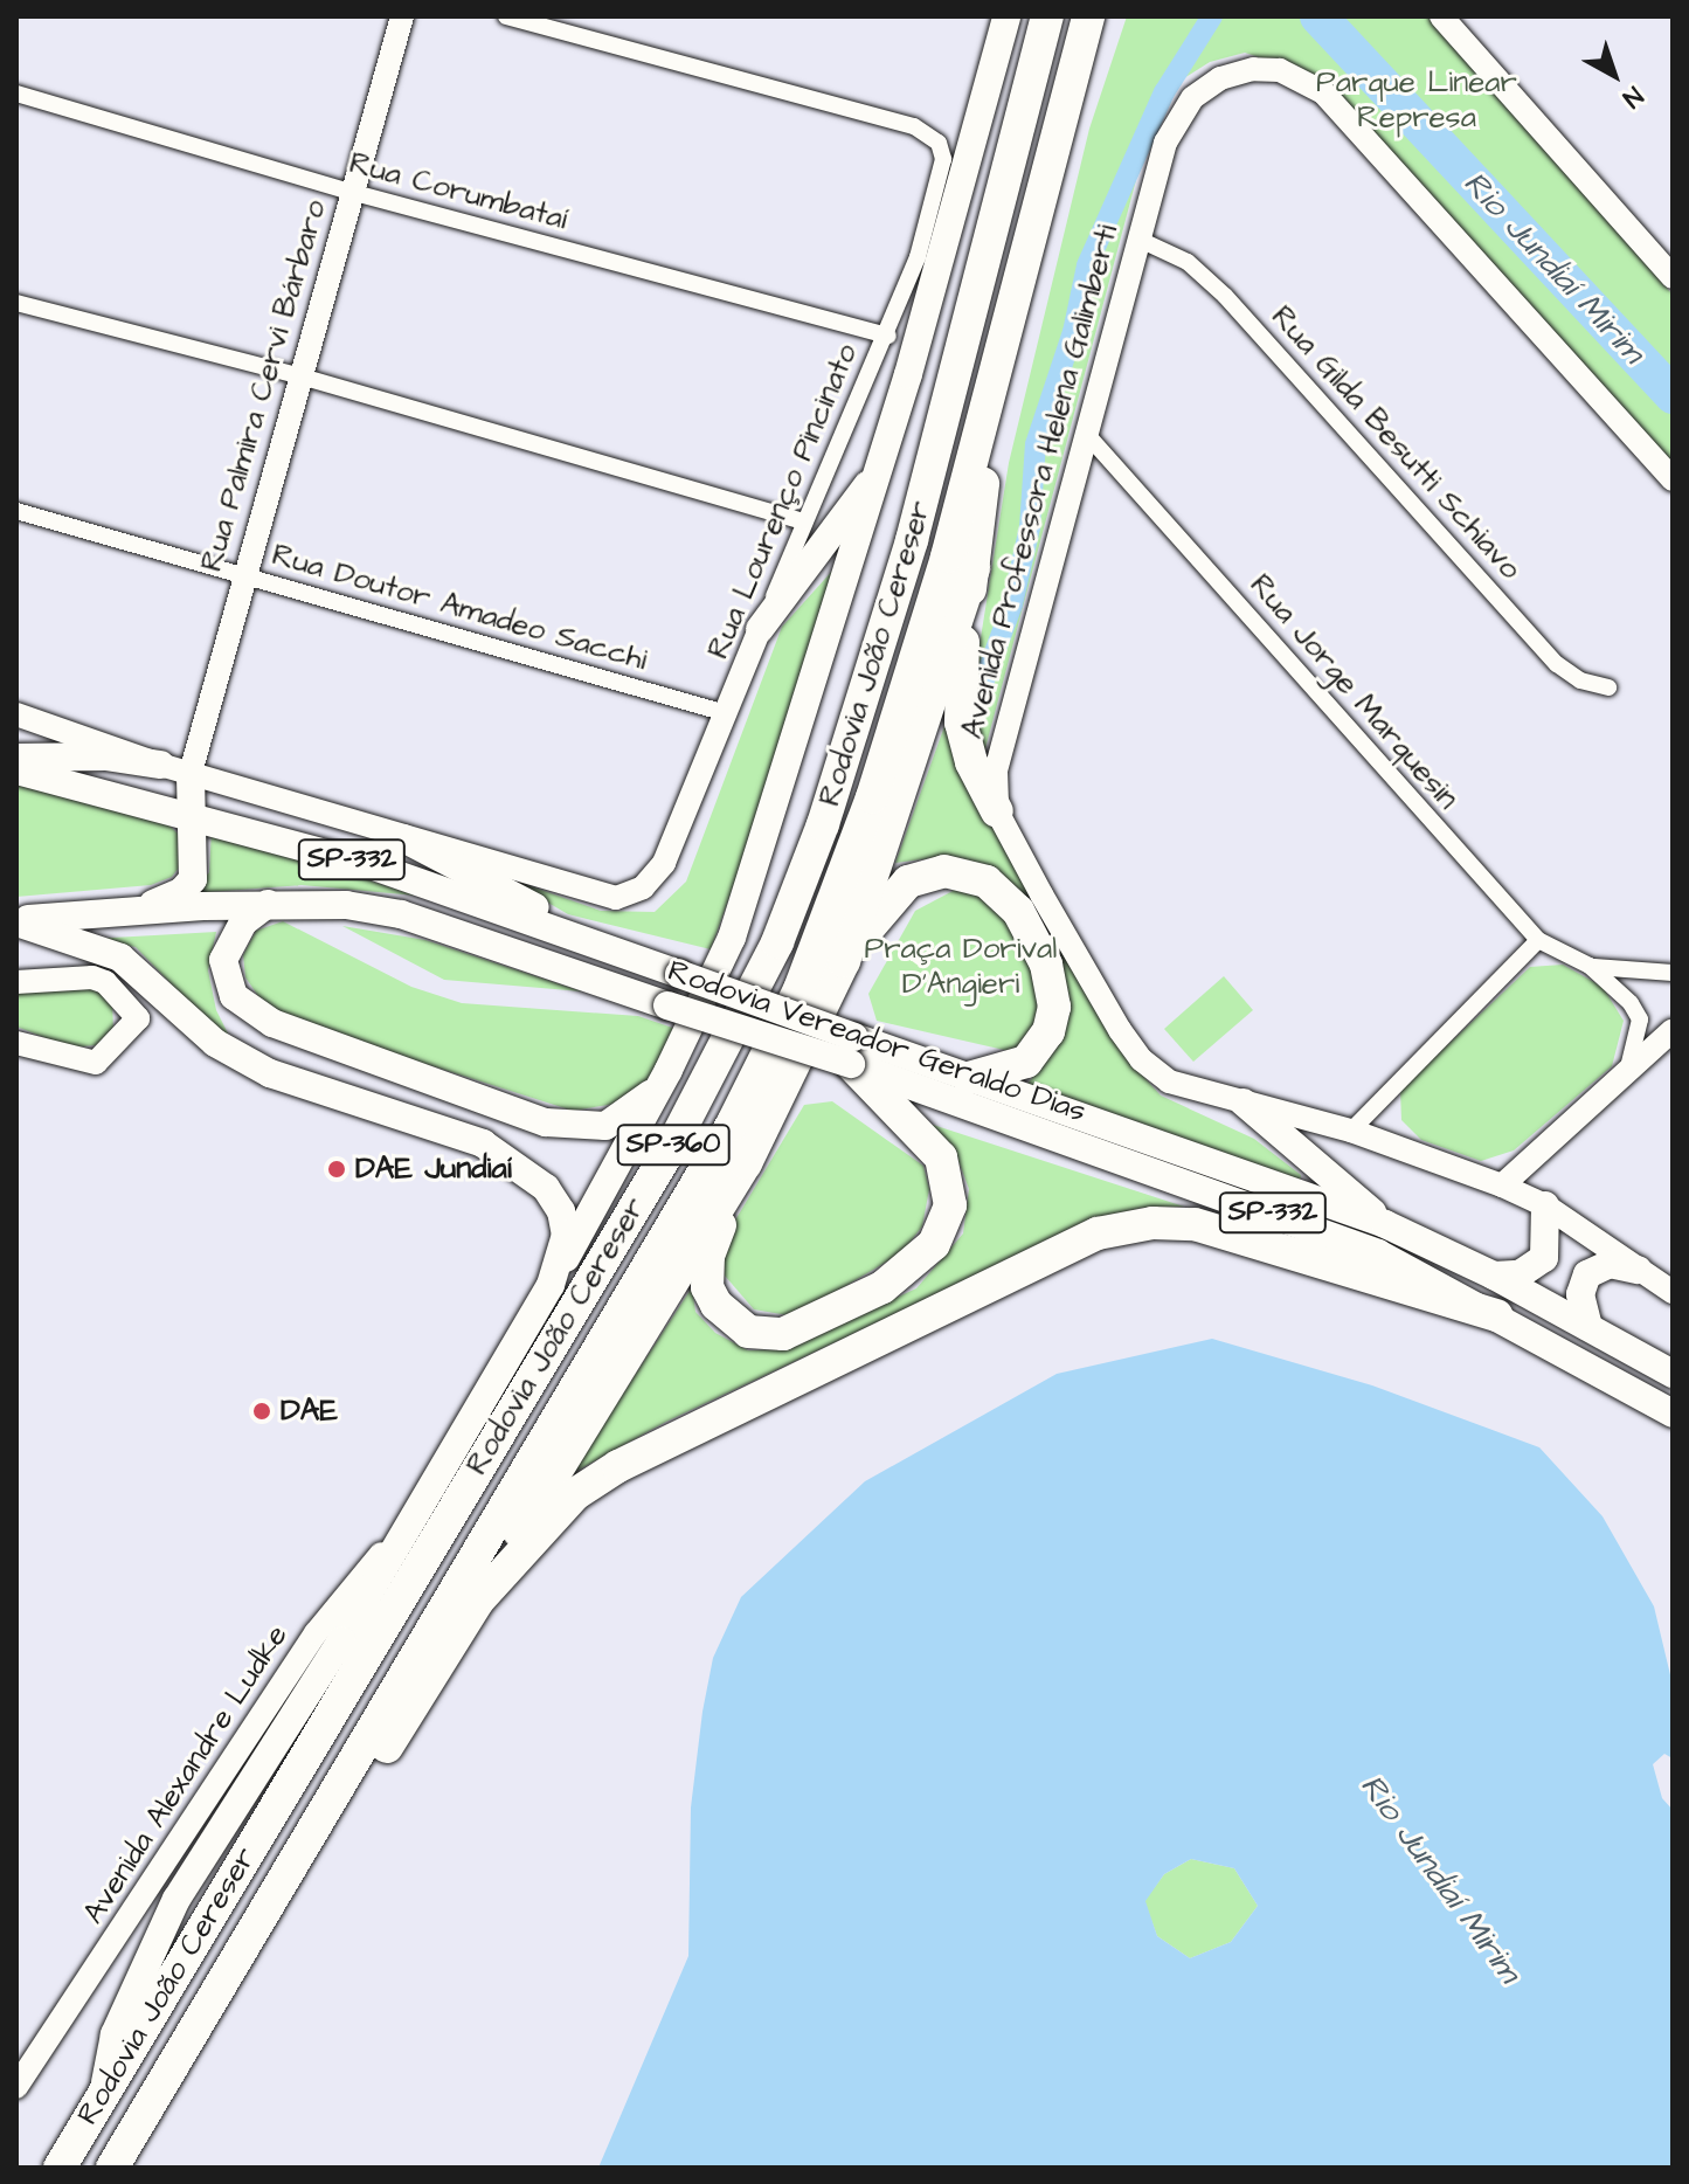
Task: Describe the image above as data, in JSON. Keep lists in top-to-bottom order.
{
  "streets": {
    "highway": ["Rodovia João Cereser", "SP-360"],
    "main road": ["SP-332", "Rodovia Vereador Geraldo Dias"],
    "street": [
      "Rua Corumbataí",
      "Rua Palmira Cervi Bárbaro",
      "Rua Gilda Besutti Schiavo",
      "Avenida Professora Helena Galimberti",
      "Rua Lourenço Pincinato",
      "Rua Doutor Amadeo Sacchi",
      "Rua Jorge Marquesin",
      "Avenida Alexandre Ludke"
    ]
  },
  "crossings": [
    ["Rua Corumbataí", "Rua Palmira Cervi Bárbaro"],
    ["Rua Corumbataí", "Rua Lourenço Pincinato"],
    ["Rua Palmira Cervi Bárbaro", "Rua Doutor Amadeo Sacchi"],
    ["Rua Gilda Besutti Schiavo", "Avenida Professora Helena Galimberti"],
    ["Avenida Professora Helena Galimberti", "Rua Jorge Marquesin"],
    ["Rua Lourenço Pincinato", "Rua Doutor Amadeo Sacchi"]
  ],
  "water": ["Rio Jundiaí Mirim"],
  "parks": ["Parque Linear Represa", "Praça Dorival D'Angieri"],
  "places": ["DAE Jundiaí", "DAE"],
  "north": "bottom right"
}
